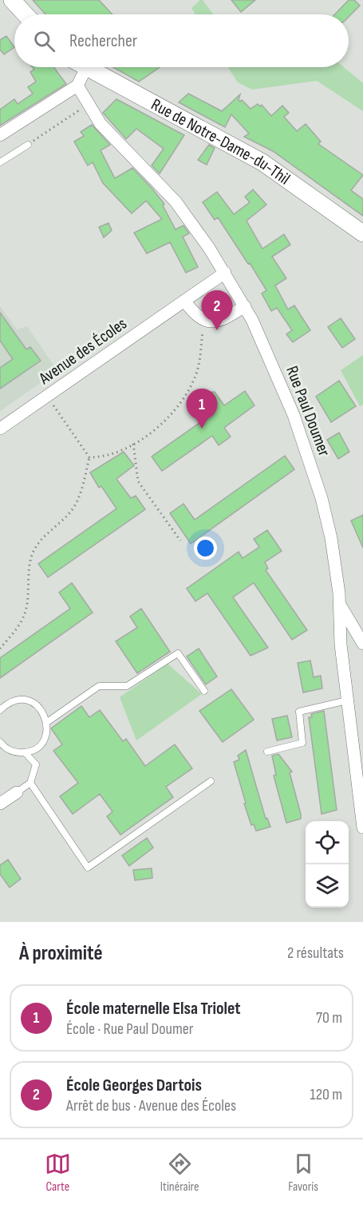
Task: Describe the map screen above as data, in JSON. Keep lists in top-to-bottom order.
{
  "streets": {
    "main road": ["Rue de Notre-Dame-du-Thil"],
    "street": ["Avenue des Écoles", "Rue Paul Doumer"]
  },
  "crossings": [
    ["Avenue des Écoles", "Rue Paul Doumer"]
  ],
  "page": {
    "search": "Rechercher",
    "pins": ["2", "1"],
    "heading": ["À proximité", "2 résultats"],
    "list": [
      {
        "mark": "1",
        "name": "École maternelle Elsa Triolet",
        "note": "École · Rue Paul Doumer",
        "value": "70 m"
      },
      {
        "mark": "2",
        "name": "École Georges Dartois",
        "note": "Arrêt de bus · Avenue des Écoles",
        "value": "120 m"
      }
    ],
    "nav": ["Carte", "Itinéraire", "Favoris"]
  }
}
